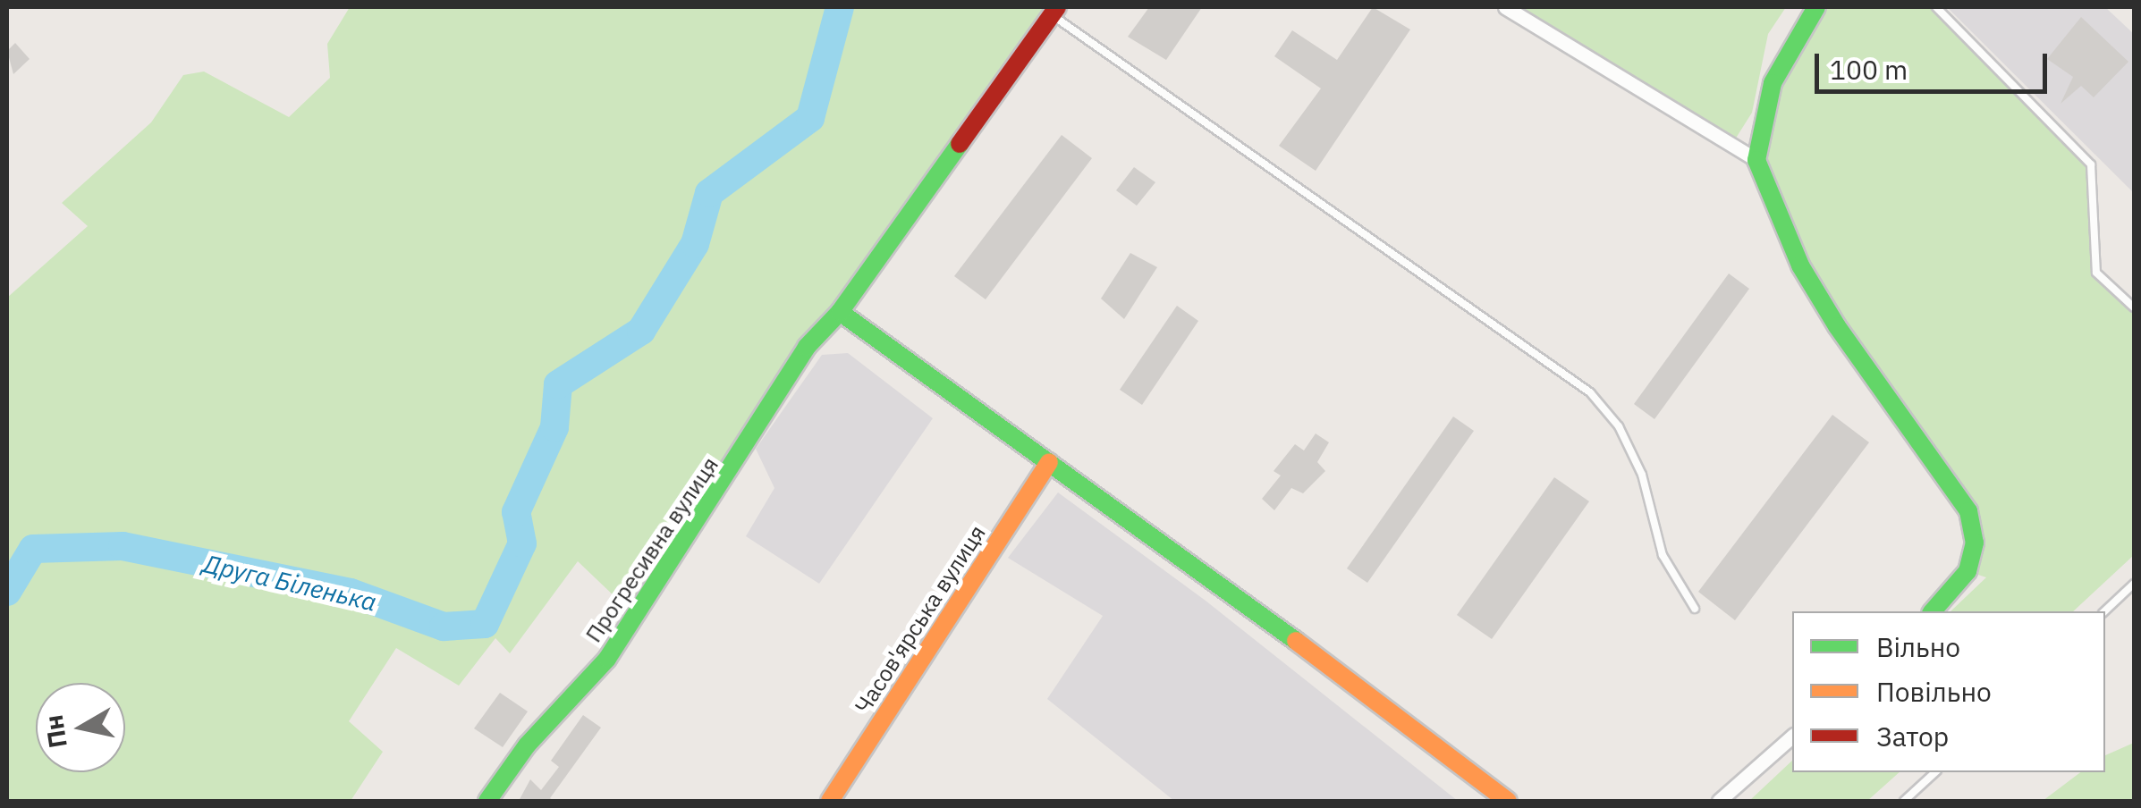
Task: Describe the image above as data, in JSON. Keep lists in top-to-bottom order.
{
  "streets": {
    "street": ["Прогресивна вулиця", "Часов'ярська вулиця"]
  },
  "water": ["Друга Біленька"],
  "legend": ["Вільно", "Повільно", "Затор"],
  "scale_bar": "100 m",
  "north": "left"
}
